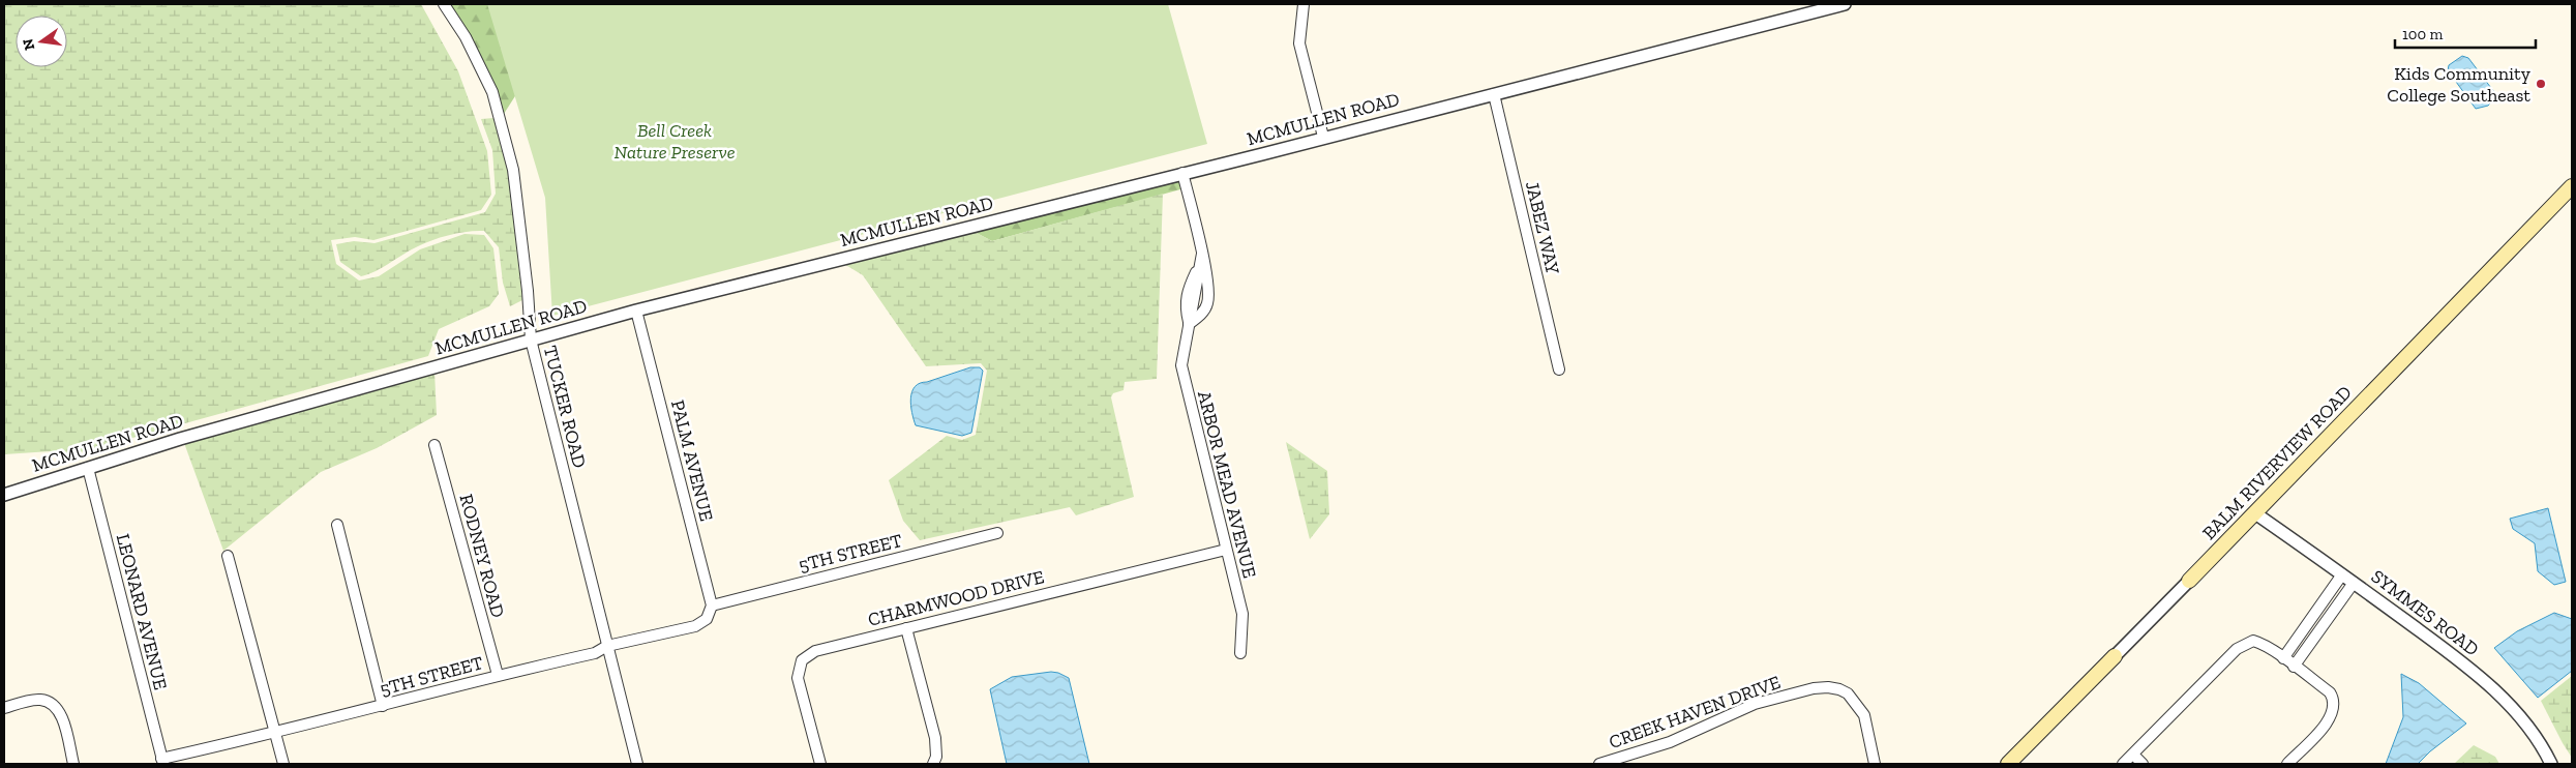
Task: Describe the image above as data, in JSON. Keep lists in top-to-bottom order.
{
  "streets": {
    "main road": ["BALM RIVERVIEW ROAD"],
    "street": [
      "MCMULLEN ROAD",
      "JABEZ WAY",
      "TUCKER ROAD",
      "PALM AVENUE",
      "ARBOR MEAD AVENUE",
      "5TH STREET",
      "RODNEY ROAD",
      "CHARMWOOD DRIVE",
      "LEONARD AVENUE",
      "SYMMES ROAD",
      "CREEK HAVEN DRIVE"
    ]
  },
  "crossings": [
    ["MCMULLEN ROAD", "JABEZ WAY"],
    ["MCMULLEN ROAD", "TUCKER ROAD"],
    ["MCMULLEN ROAD", "PALM AVENUE"],
    ["MCMULLEN ROAD", "LEONARD AVENUE"],
    ["TUCKER ROAD", "5TH STREET"],
    ["PALM AVENUE", "5TH STREET"],
    ["BALM RIVERVIEW ROAD", "SYMMES ROAD"],
    ["ARBOR MEAD AVENUE", "CHARMWOOD DRIVE"],
    ["5TH STREET", "RODNEY ROAD"],
    ["5TH STREET", "LEONARD AVENUE"]
  ],
  "parks": ["Bell Creek Nature Preserve"],
  "places": ["Kids Community College Southeast"],
  "scale_bar": "100 m",
  "north": "left"
}
